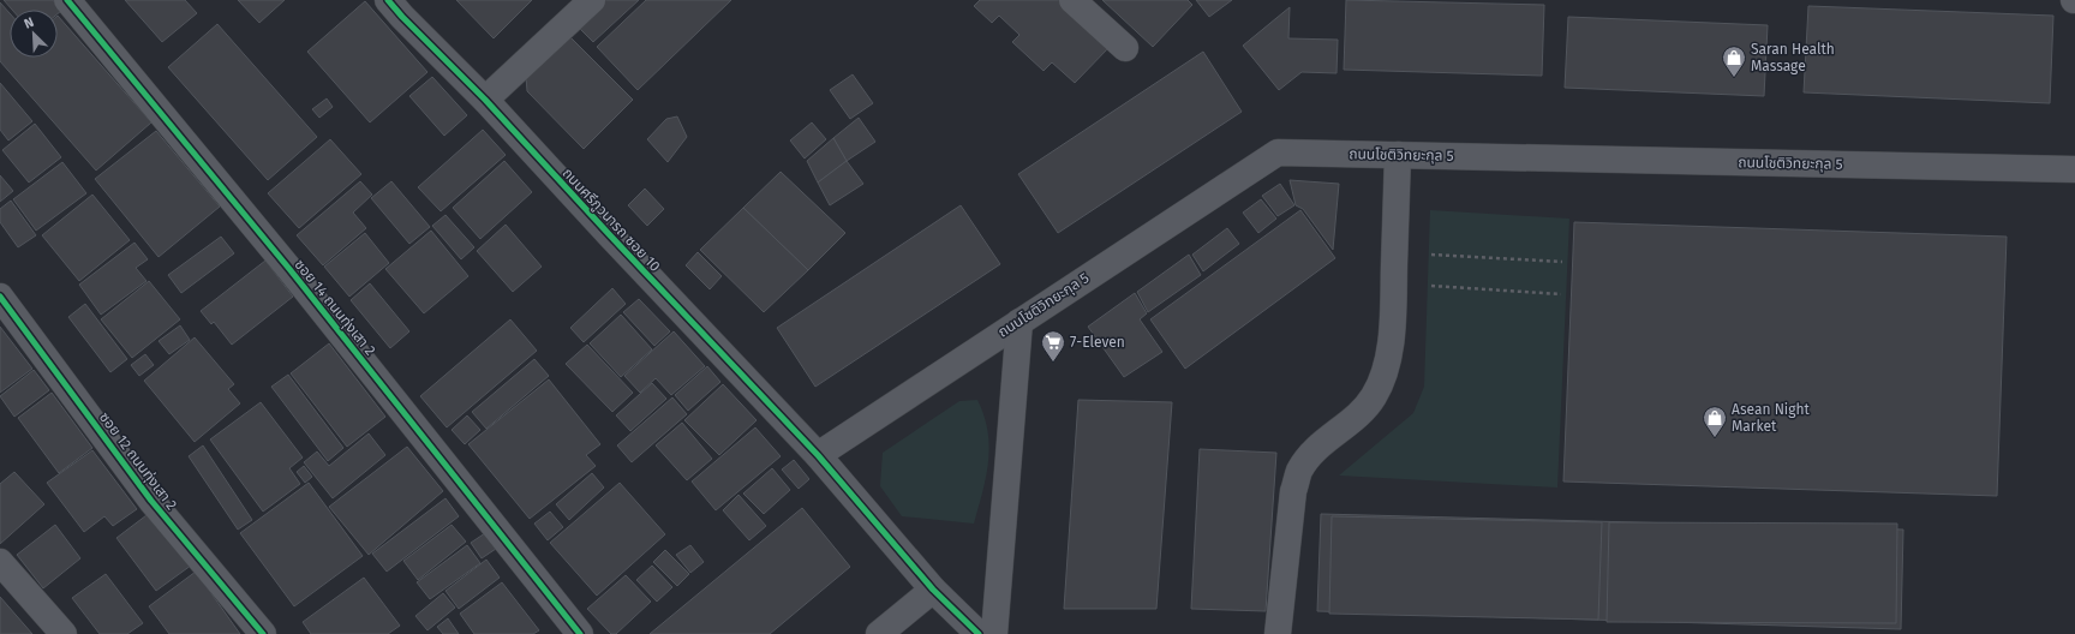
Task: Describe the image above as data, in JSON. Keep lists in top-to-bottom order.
{
  "streets": {
    "street": [
      "ถนนโชติวิทยะกุล 5",
      "ถนนศรีภูวนารถ ซอย 10",
      "ซอย 14 ถนนทุ่งเสา 2",
      "ซอย 12 ถนนทุ่งเสา 2"
    ]
  },
  "crossings": [
    ["ถนนโชติวิทยะกุล 5", "ถนนศรีภูวนารถ ซอย 10"]
  ],
  "places": {
    "shop": ["Saran Health Massage", "Asean Night Market"],
    "supermarket": ["7-Eleven"]
  },
  "north": "top left"
}
